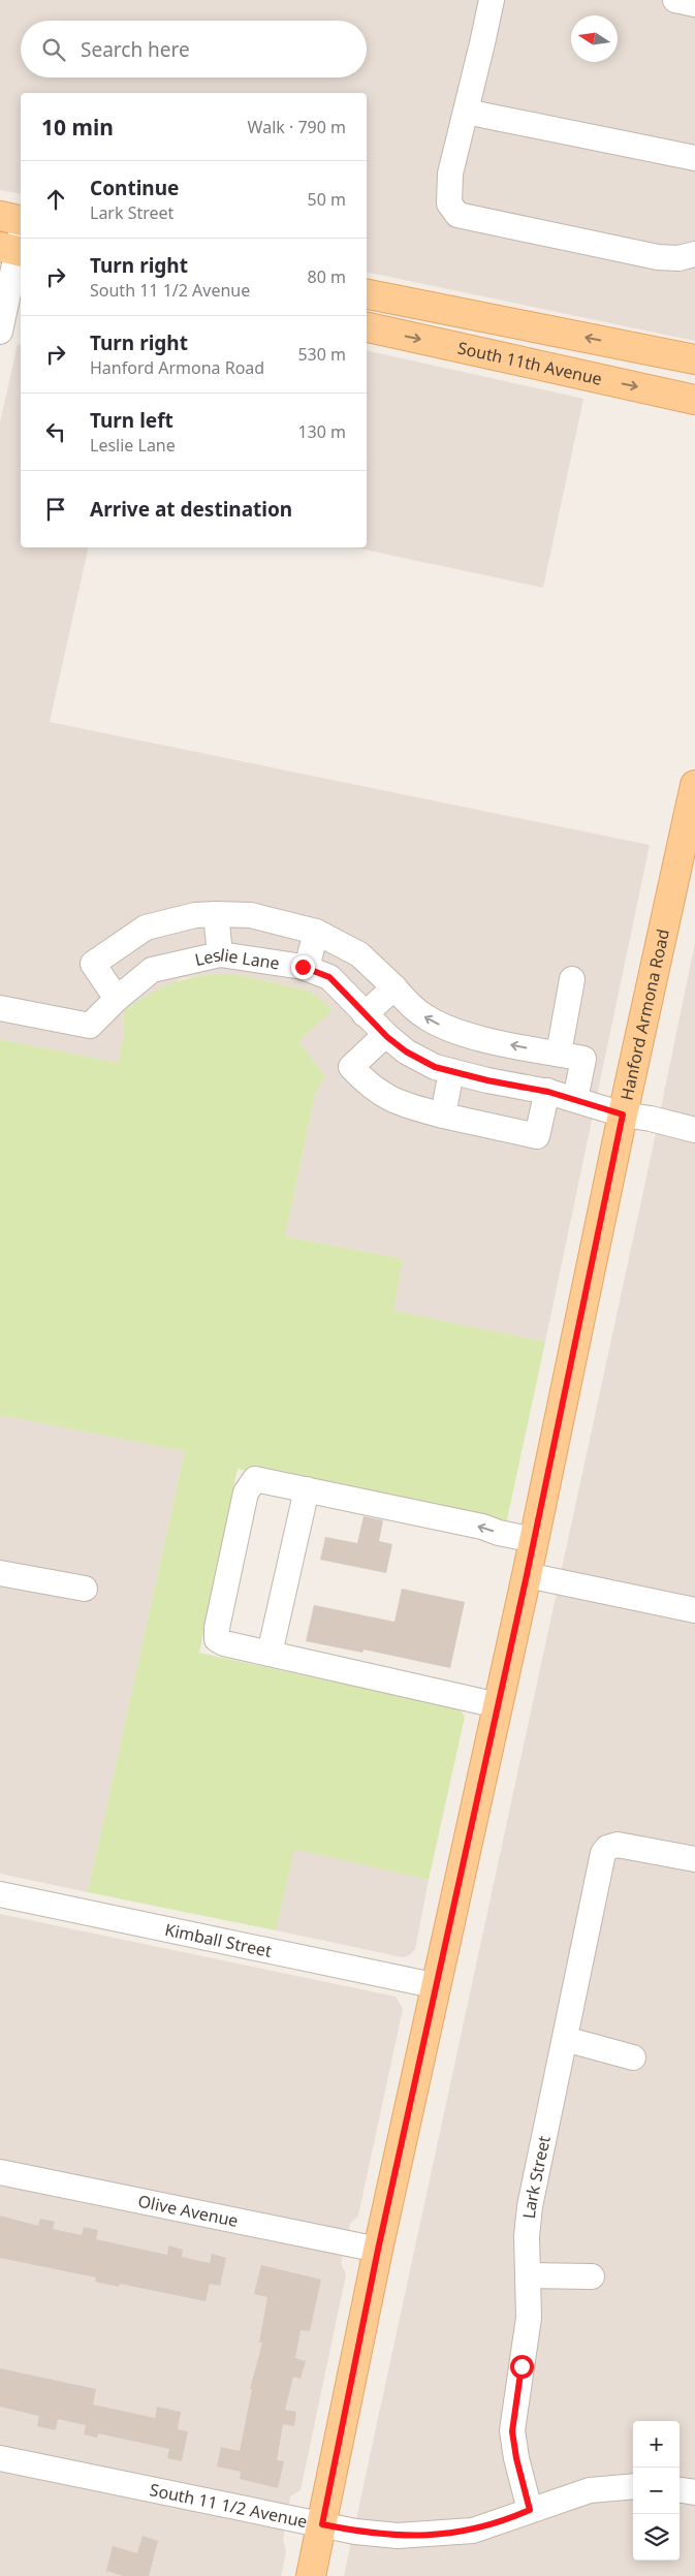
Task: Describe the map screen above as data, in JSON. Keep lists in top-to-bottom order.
{
  "streets": {
    "main road": ["South 11th Avenue", "Hanford Armona Road"],
    "street": [
      "Leslie Lane",
      "Kimball Street",
      "Lark Street",
      "Olive Avenue",
      "South 11 1/2 Avenue"
    ]
  },
  "crossings": [
    ["Leslie Lane", "Hanford Armona Road"],
    ["Hanford Armona Road", "Kimball Street"],
    ["Hanford Armona Road", "Olive Avenue"],
    ["Hanford Armona Road", "South 11 1/2 Avenue"],
    ["Lark Street", "South 11 1/2 Avenue"]
  ],
  "north": "left",
  "page": {
    "search": "Search here",
    "heading": ["10 min", "Walk · 790 m"],
    "list": [
      ["Continue", "Lark Street", "50 m"],
      ["Turn right", "South 11 1/2 Avenue", "80 m"],
      ["Turn right", "Hanford Armona Road", "530 m"],
      ["Turn left", "Leslie Lane", "130 m"],
      "Arrive at destination"
    ],
    "map_buttons": ["+", "−"]
  }
}
